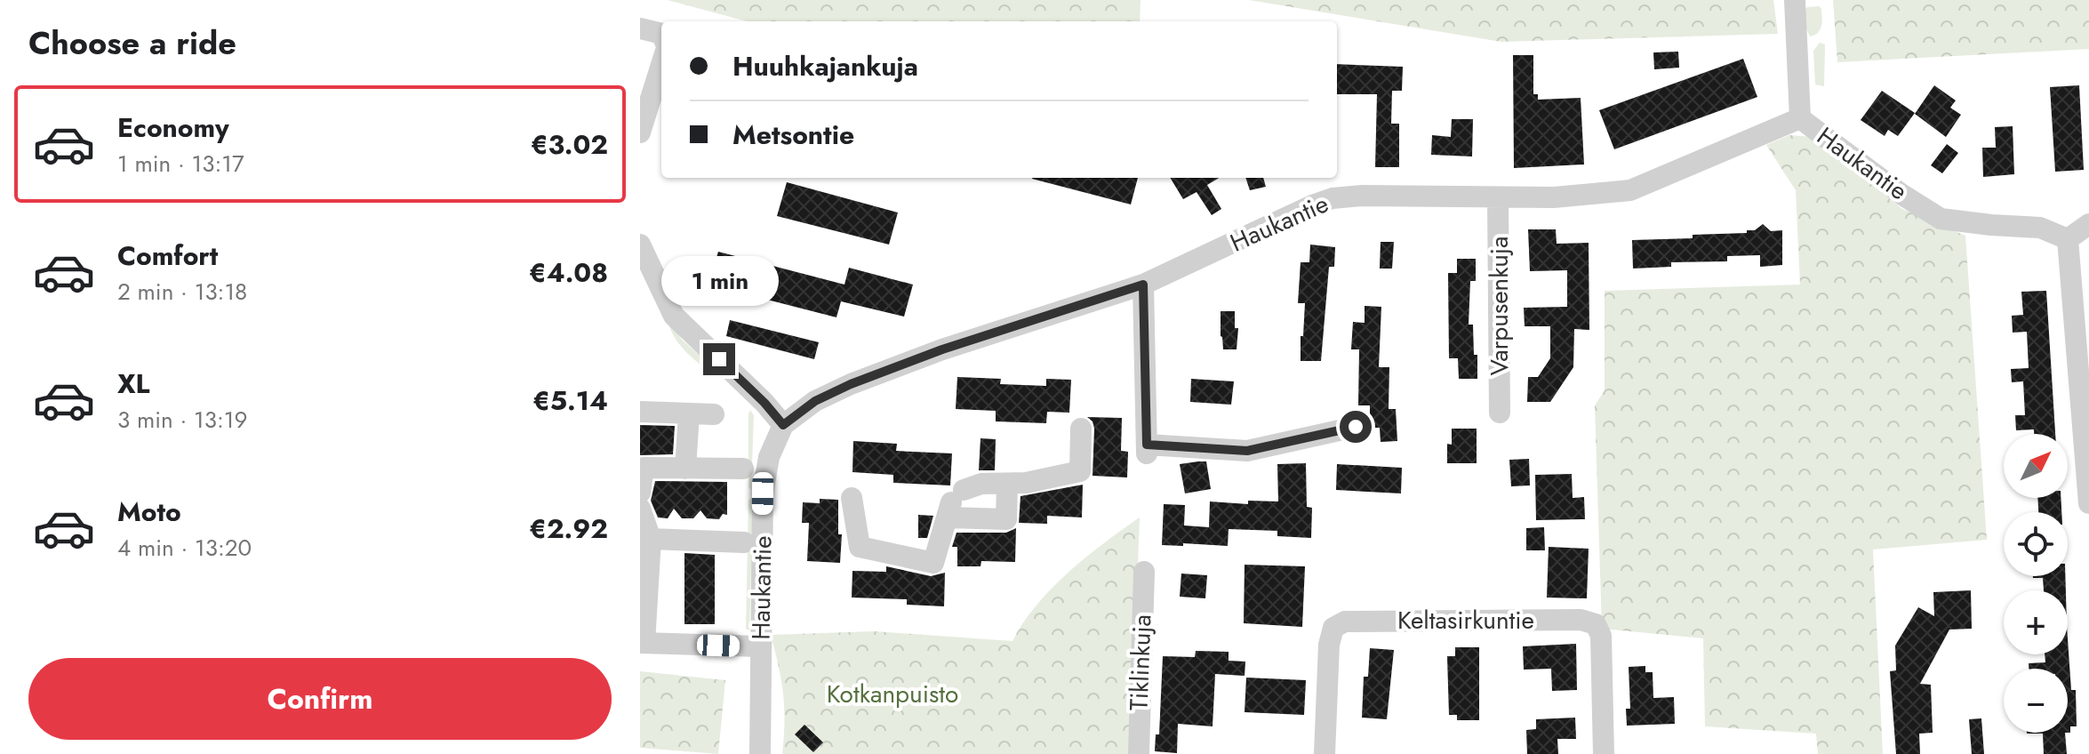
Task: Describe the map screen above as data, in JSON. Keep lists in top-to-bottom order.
{
  "streets": {
    "street": [
      "Haukantie",
      "Varpusenkuja",
      "Keltasirkuntie",
      "Tiklinkuja"
    ]
  },
  "crossings": [
    ["Haukantie", "Varpusenkuja"]
  ],
  "parks": ["Kotkanpuisto"],
  "north": "top right",
  "page": {
    "heading": "Choose a ride",
    "banner": ["Huuhkajankuja", "Metsontie"],
    "list": [
      {
        "name": "Economy",
        "note": "1 min · 13:17",
        "value": "€3.02"
      },
      {
        "name": "Comfort",
        "note": "2 min · 13:18",
        "value": "€4.08"
      },
      {
        "name": "XL",
        "note": "3 min · 13:19",
        "value": "€5.14"
      },
      {
        "name": "Moto",
        "note": "4 min · 13:20",
        "value": "€2.92"
      }
    ],
    "bubble": "1 min",
    "map_buttons": ["+", "−"],
    "buttons": "Confirm"
  }
}
